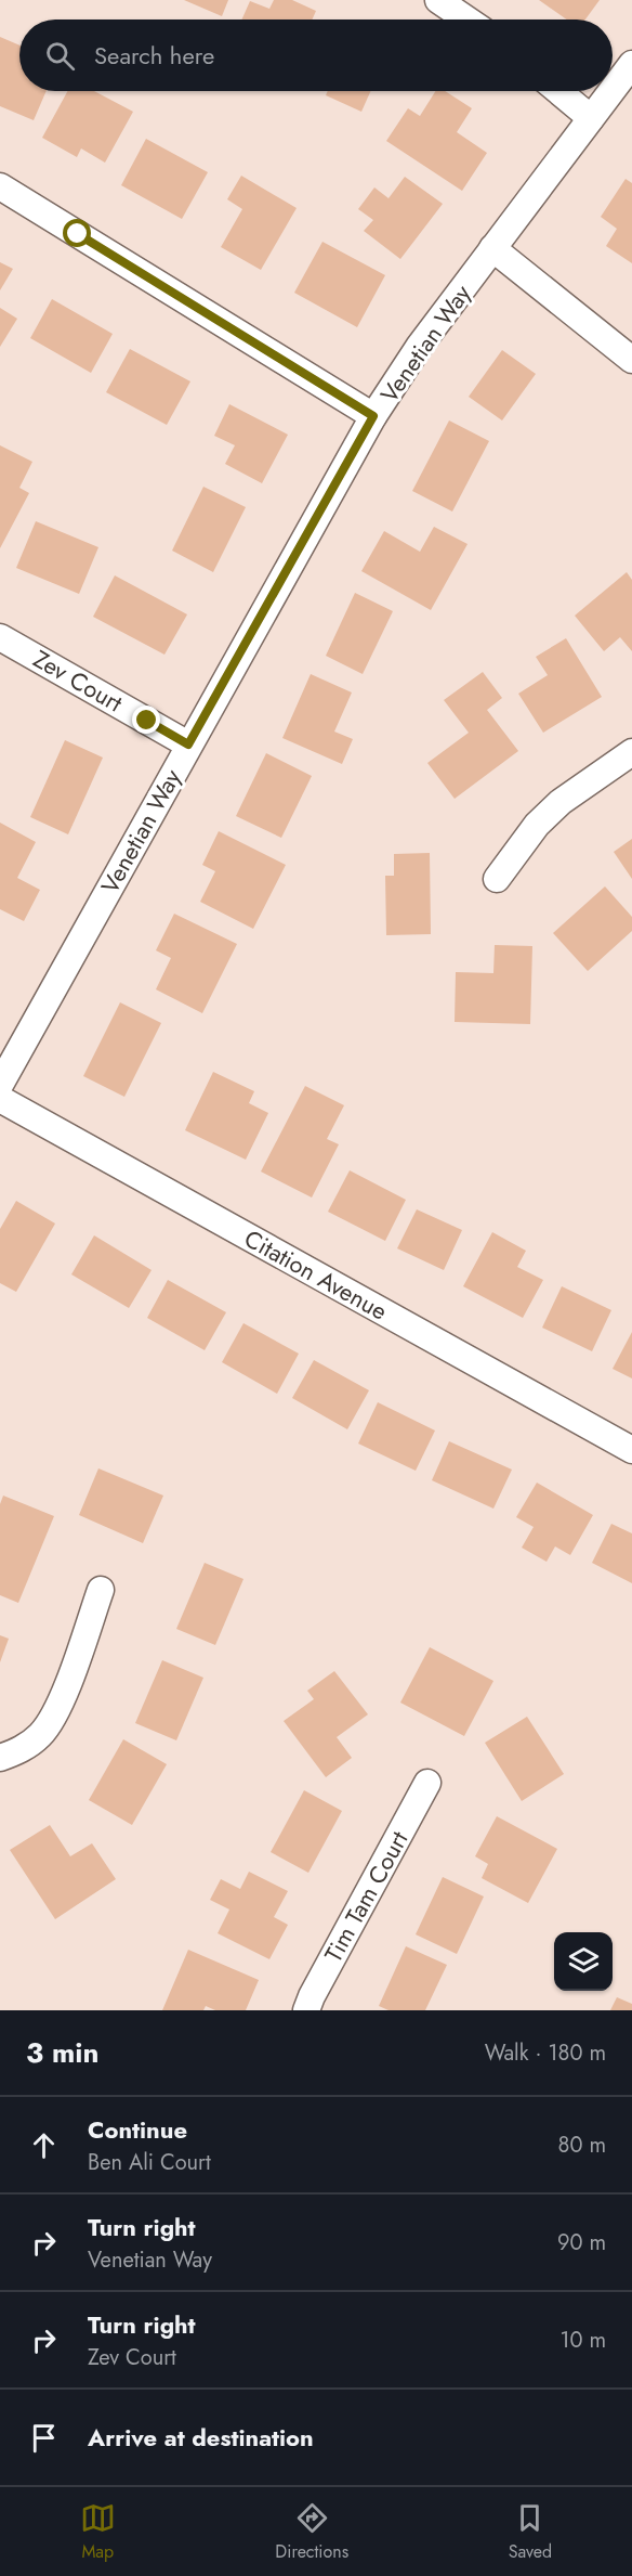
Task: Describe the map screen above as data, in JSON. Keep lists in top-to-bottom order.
{
  "streets": {
    "street": [
      "Venetian Way",
      "Zev Court",
      "Citation Avenue",
      "Tim Tam Court"
    ]
  },
  "crossings": [
    ["Venetian Way", "Zev Court"]
  ],
  "page": {
    "search": "Search here",
    "heading": ["3 min", "Walk · 180 m"],
    "list": [
      ["Continue", "Ben Ali Court", "80 m"],
      ["Turn right", "Venetian Way", "90 m"],
      ["Turn right", "Zev Court", "10 m"],
      "Arrive at destination"
    ],
    "nav": ["Map", "Directions", "Saved"]
  }
}
